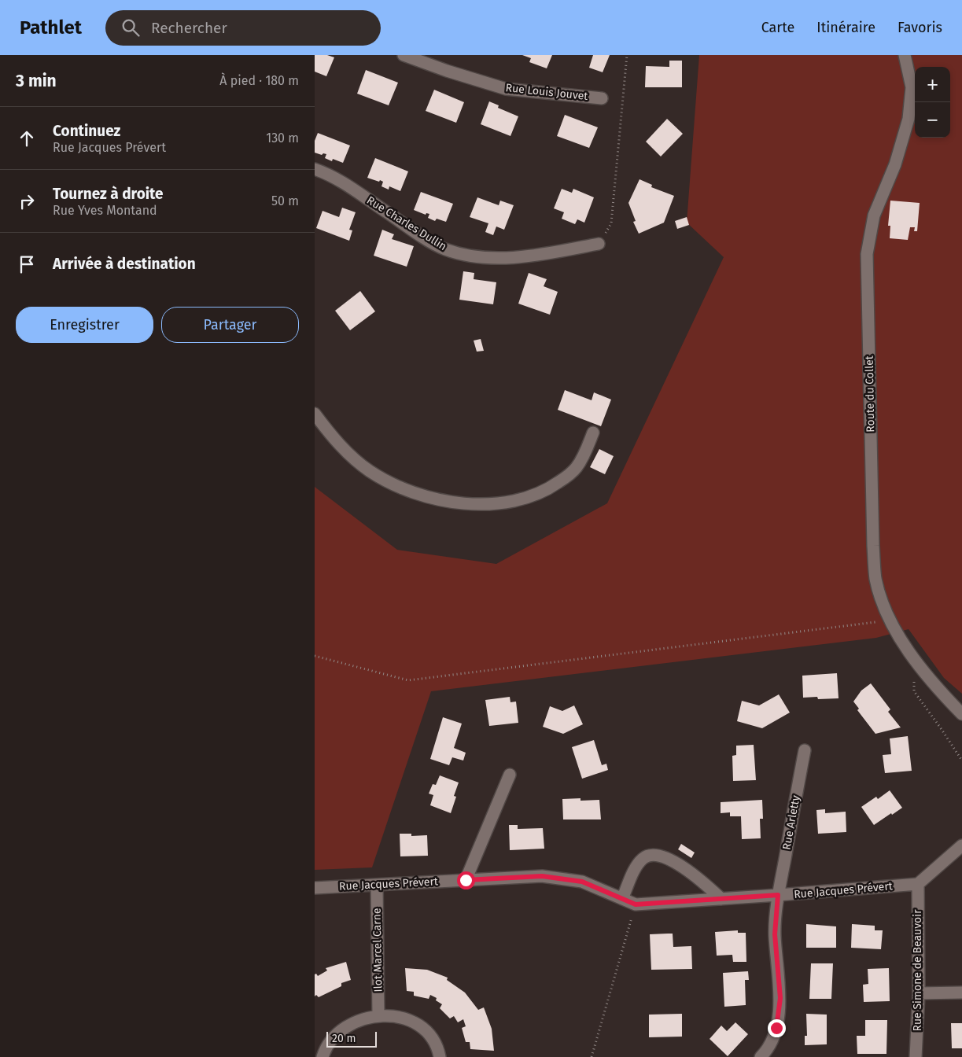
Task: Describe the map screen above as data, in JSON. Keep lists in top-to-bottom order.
{
  "streets": {
    "street": [
      "Rue Louis Jouvet",
      "Rue Charles Dullin",
      "Route du Collet",
      "Rue Arletty",
      "Rue Jacques Prévert",
      "Ilot Marcel Carne",
      "Rue Simone de Beauvoir"
    ]
  },
  "crossings": [
    ["Rue Arletty", "Rue Jacques Prévert"],
    ["Rue Jacques Prévert", "Ilot Marcel Carne"],
    ["Rue Jacques Prévert", "Rue Simone de Beauvoir"]
  ],
  "scale_bar": "20 m",
  "page": {
    "header": "Pathlet",
    "search": "Rechercher",
    "nav": ["Carte", "Itinéraire", "Favoris"],
    "heading": ["3 min", "À pied · 180 m"],
    "map_buttons": ["+", "−"],
    "list": [
      ["Continuez", "Rue Jacques Prévert", "130 m"],
      ["Tournez à droite", "Rue Yves Montand", "50 m"],
      "Arrivée à destination"
    ],
    "buttons": ["Enregistrer", "Partager"],
    "scale": "20 m"
  }
}
